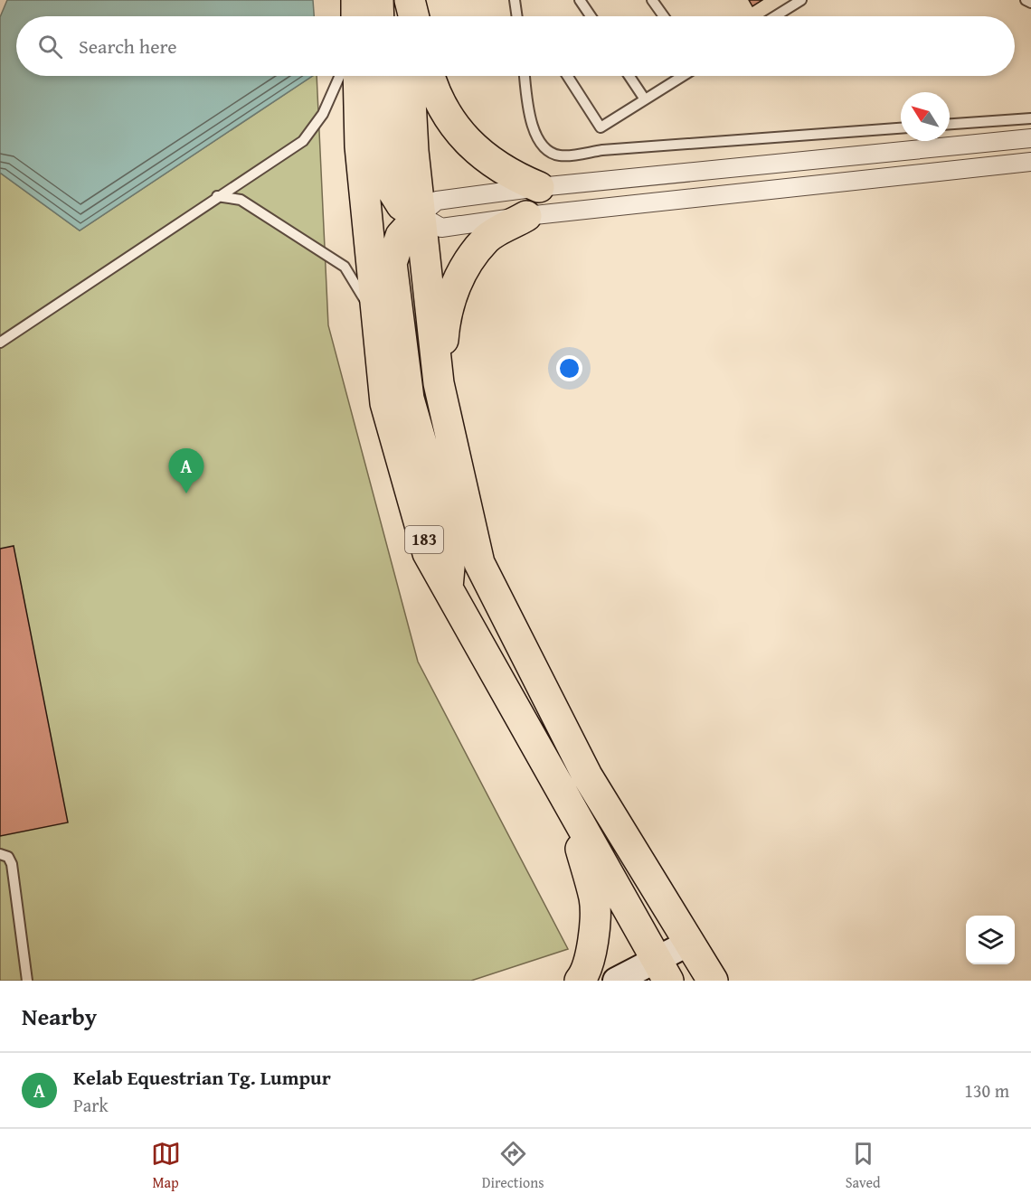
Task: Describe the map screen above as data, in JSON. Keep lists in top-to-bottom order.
{
  "streets": {
    "highway": ["183"]
  },
  "north": "top left",
  "page": {
    "search": "Search here",
    "pins": "A",
    "heading": "Nearby",
    "list": [
      {
        "mark": "A",
        "name": "Kelab Equestrian Tg. Lumpur",
        "note": "Park",
        "value": "130 m"
      }
    ],
    "nav": ["Map", "Directions", "Saved"]
  }
}
